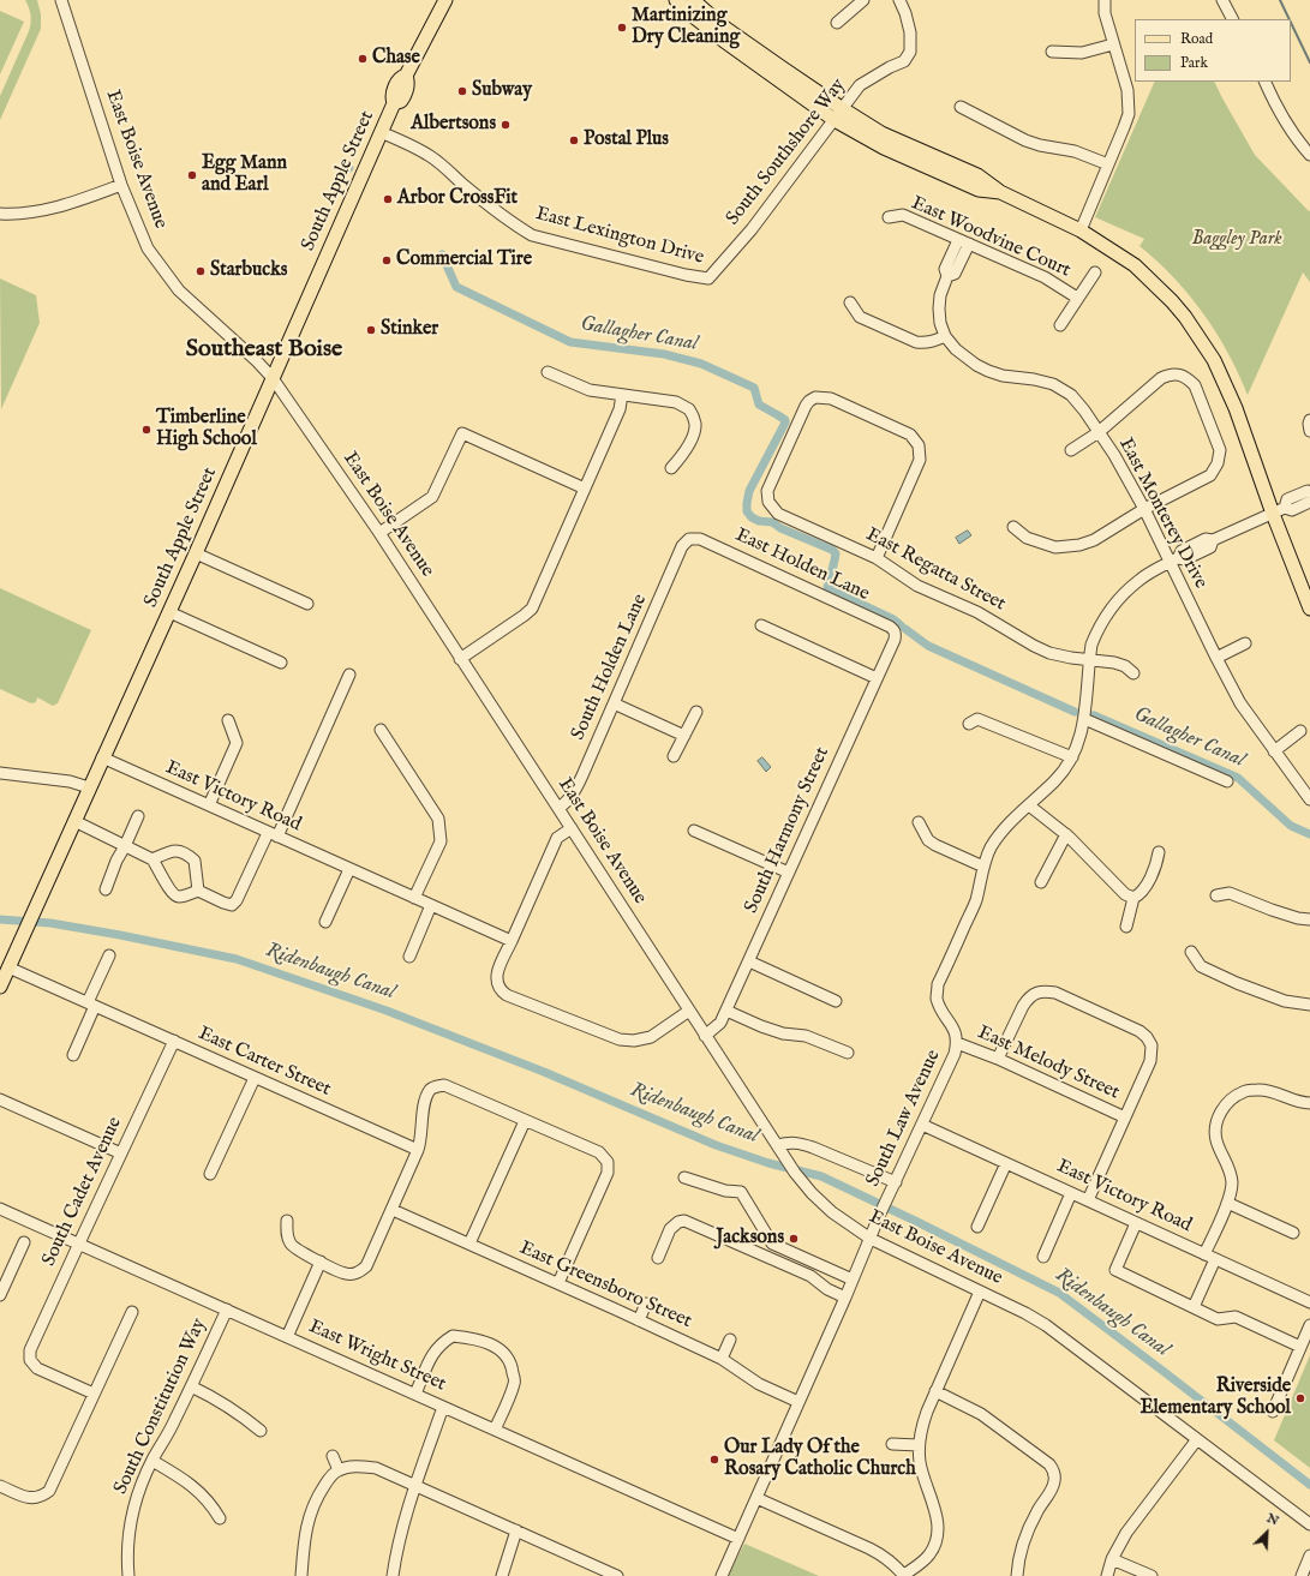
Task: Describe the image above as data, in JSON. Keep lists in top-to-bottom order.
{
  "streets": {
    "main road": ["South Apple Street"],
    "street": [
      "South Southshore Way",
      "East Boise Avenue",
      "East Lexington Drive",
      "East Woodvine Court",
      "East Monterey Drive",
      "East Holden Lane",
      "East Regatta Street",
      "South Holden Lane",
      "East Victory Road",
      "South Harmony Street",
      "East Carter Street",
      "East Melody Street",
      "South Law Avenue",
      "South Cadet Avenue",
      "East Greensboro Street",
      "East Wright Street",
      "South Constitution Way"
    ]
  },
  "crossings": [
    ["South Southshore Way", "East Lexington Drive"],
    ["East Boise Avenue", "South Apple Street"],
    ["East Boise Avenue", "South Holden Lane"],
    ["East Boise Avenue", "South Harmony Street"],
    ["East Boise Avenue", "South Law Avenue"],
    ["South Apple Street", "East Lexington Drive"],
    ["South Apple Street", "East Victory Road"],
    ["South Apple Street", "East Carter Street"],
    ["East Woodvine Court", "East Monterey Drive"],
    ["East Monterey Drive", "South Law Avenue"],
    ["East Holden Lane", "South Holden Lane"],
    ["East Holden Lane", "South Harmony Street"],
    ["East Regatta Street", "South Law Avenue"],
    ["East Victory Road", "South Law Avenue"],
    ["East Carter Street", "South Cadet Avenue"],
    ["East Melody Street", "South Law Avenue"],
    ["South Law Avenue", "East Greensboro Street"],
    ["South Law Avenue", "East Wright Street"],
    ["South Cadet Avenue", "East Wright Street"],
    ["East Wright Street", "South Constitution Way"]
  ],
  "districts": ["Southeast Boise"],
  "water": ["Gallagher Canal", "Ridenbaugh Canal"],
  "parks": ["Baggley Park"],
  "places": [
    "Martinizing Dry Cleaning",
    "Chase",
    "Subway",
    "Albertsons",
    "Postal Plus",
    "Egg Mann and Earl",
    "Arbor CrossFit",
    "Commercial Tire",
    "Starbucks",
    "Stinker",
    "Timberline High School",
    "Jacksons",
    "Riverside Elementary School",
    "Our Lady Of the Rosary Catholic Church"
  ],
  "legend": ["Road", "Park"],
  "north": "top right"
}
